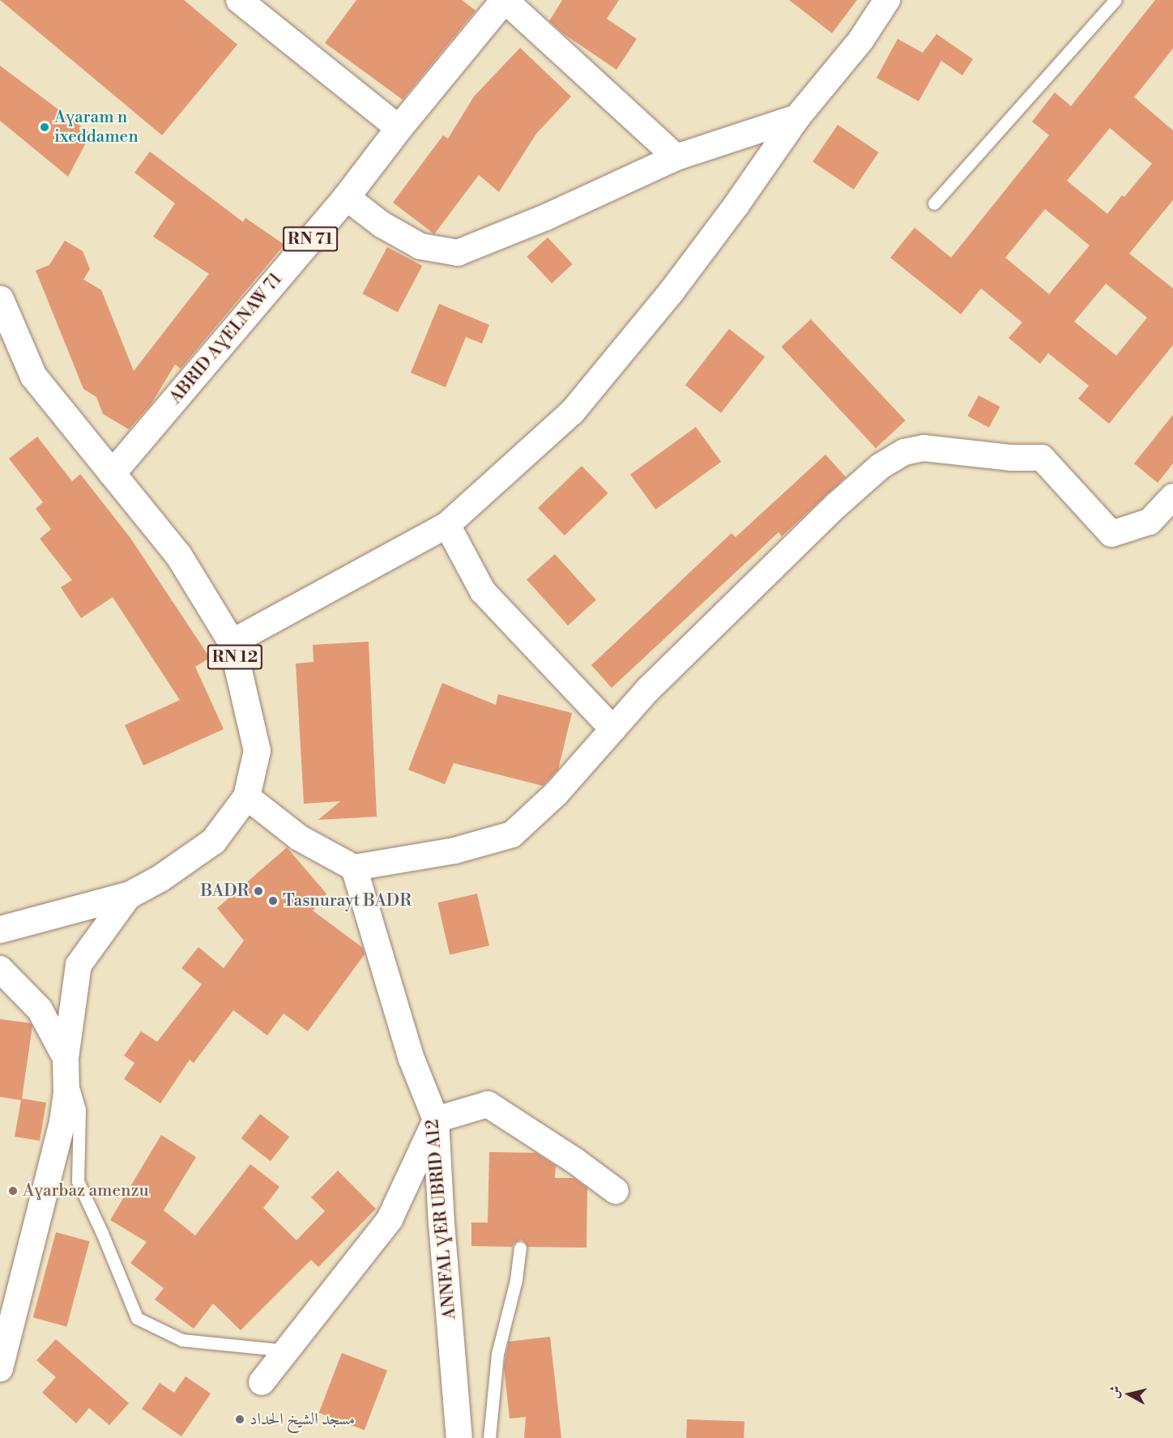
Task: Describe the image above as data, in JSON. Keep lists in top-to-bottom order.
{
  "streets": {
    "main road": ["RN 71", "ABRID AƔELNAW 71", "RN 12"],
    "street": ["ANNFAL ƔER UBRID A12"]
  },
  "crossings": [
    ["ABRID AƔELNAW 71", "RN 12"]
  ],
  "places": [
    "Aɣaram n ixeddamen",
    "BADR",
    "Tasnurayt BADR",
    "Aɣarbaz amenzu",
    "مسجد الشيخ الحداد"
  ],
  "north": "left"
}
